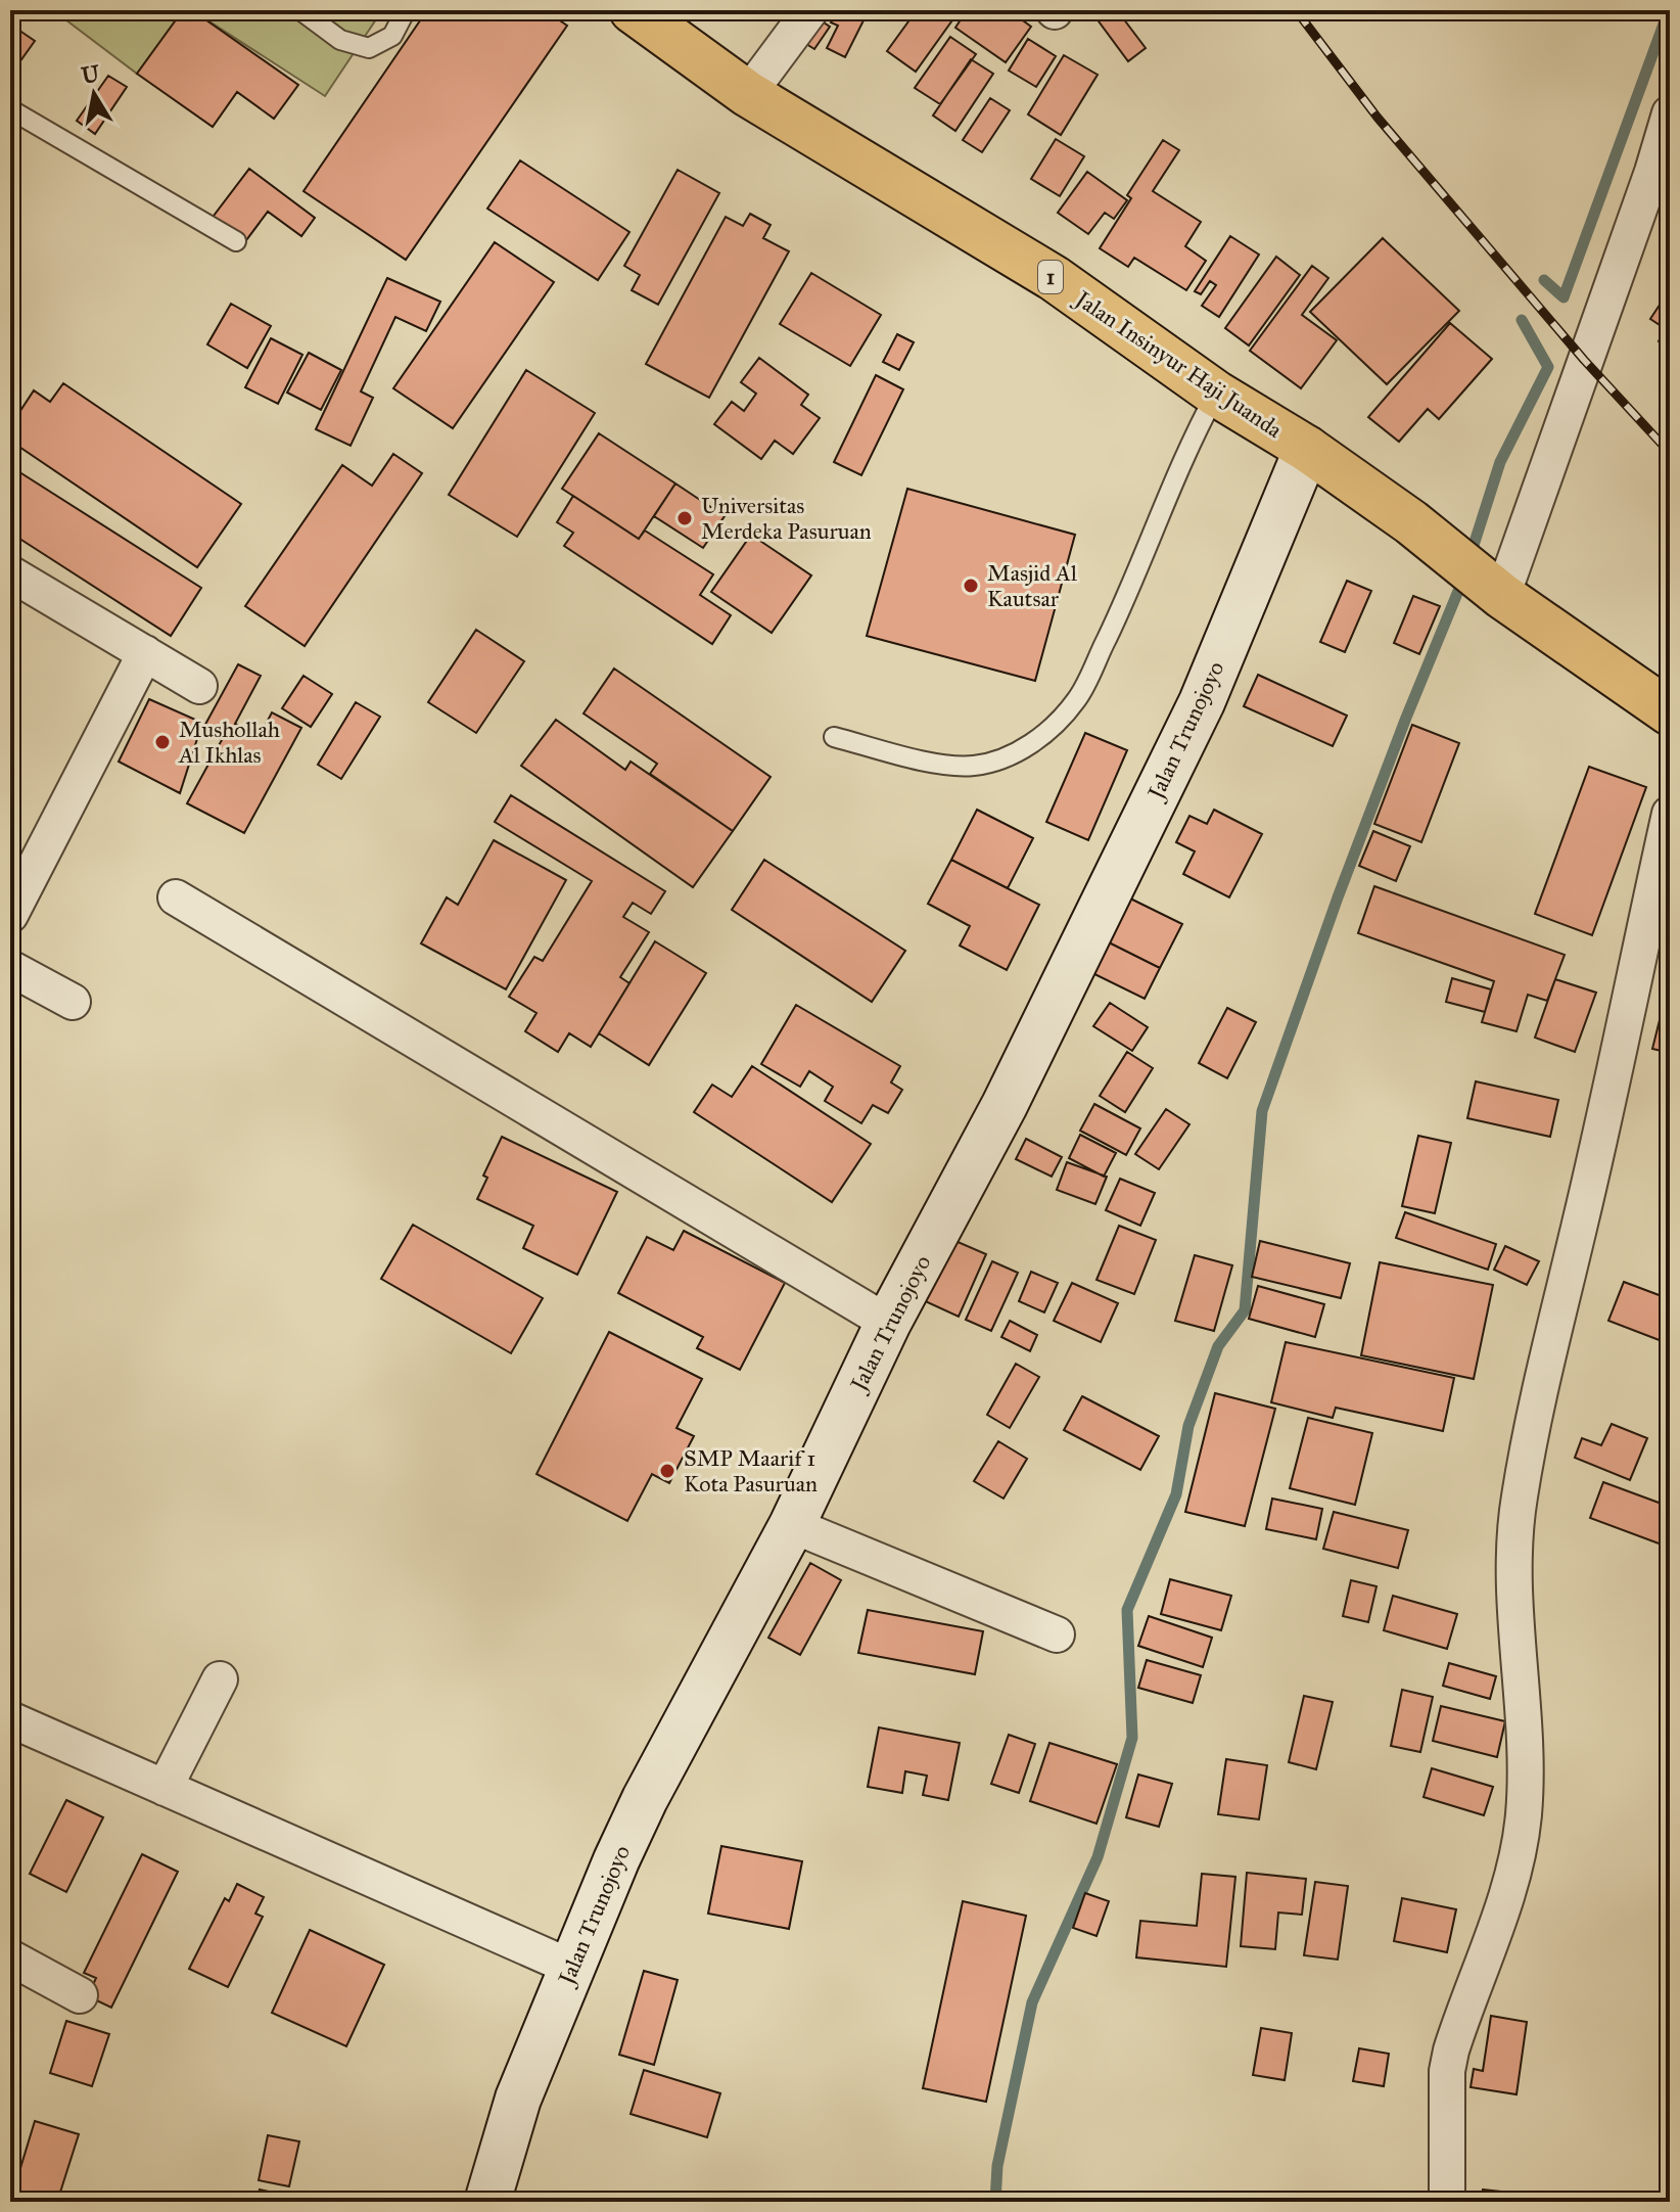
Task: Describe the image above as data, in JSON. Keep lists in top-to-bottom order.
{
  "streets": {
    "highway": ["1", "Jalan Insinyur Haji Juanda"],
    "street": ["Jalan Trunojoyo"]
  },
  "crossings": [
    ["Jalan Insinyur Haji Juanda", "Jalan Trunojoyo"]
  ],
  "places": [
    "Universitas Merdeka Pasuruan",
    "Masjid Al Kautsar",
    "Mushollah Al Ikhlas",
    "SMP Maarif 1 Kota Pasuruan"
  ],
  "north": "top"
}
